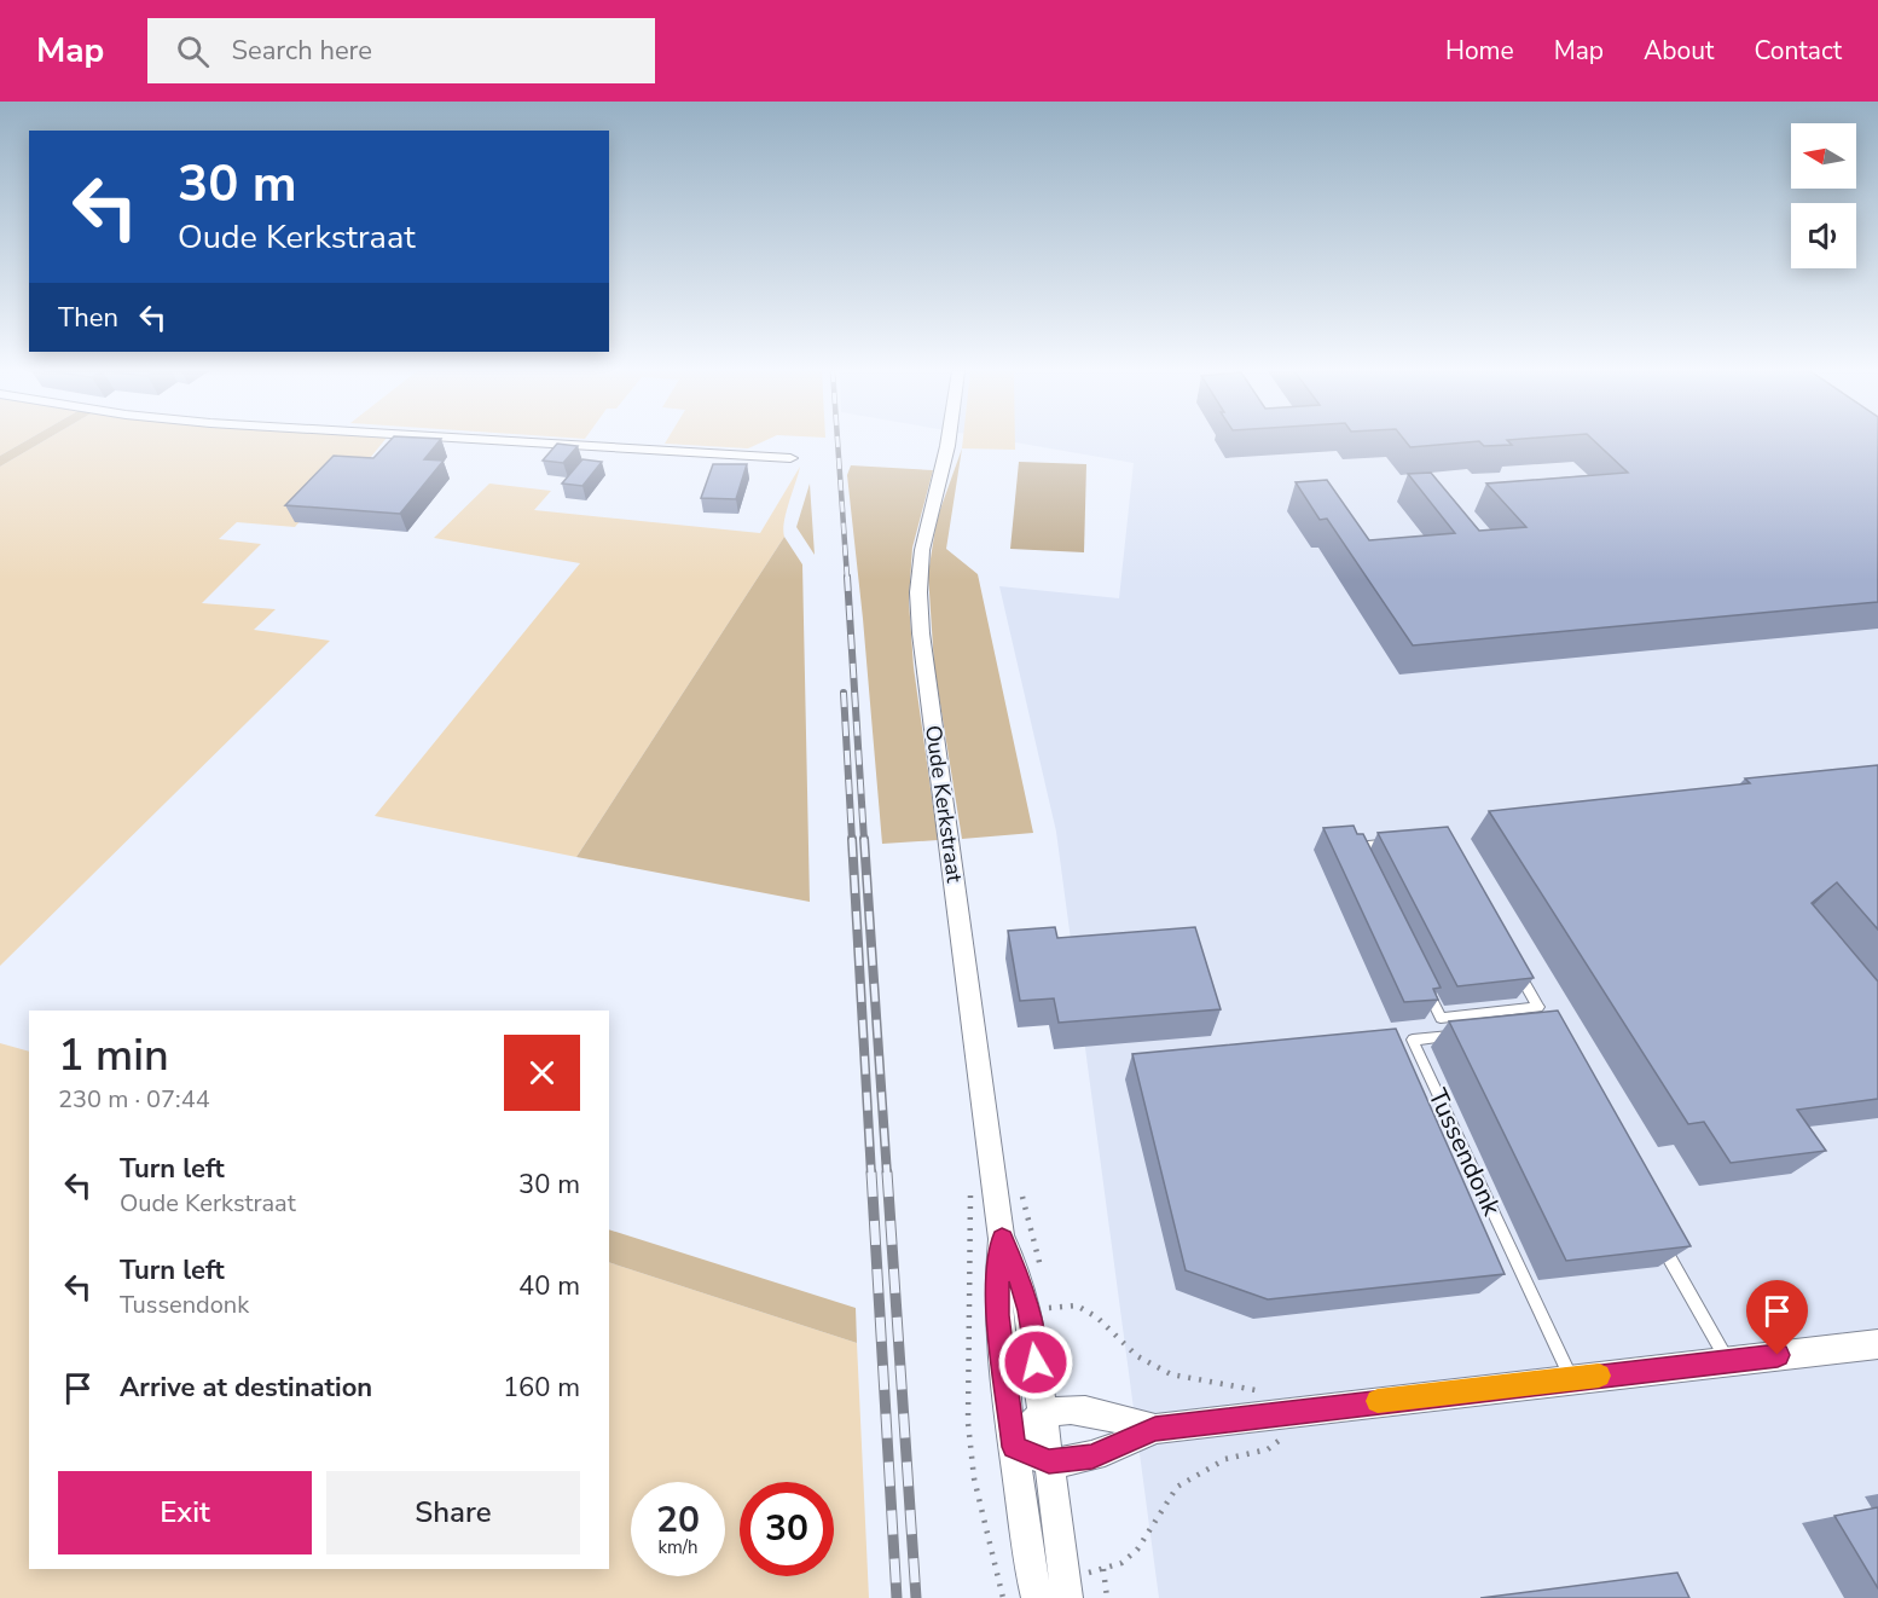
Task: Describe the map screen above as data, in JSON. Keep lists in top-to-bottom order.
{
  "streets": {
    "street": ["Oude Kerkstraat"],
    "lane": ["Tussendonk"]
  },
  "north": "left",
  "page": {
    "header": "Map",
    "search": "Search here",
    "nav": [
      "Home",
      "Map",
      "About",
      "Contact"
    ],
    "turn": ["30 m", "Oude Kerkstraat"],
    "then": "Then",
    "heading": ["1 min", "230 m · 07:44"],
    "list": [
      {
        "name": "Turn left",
        "note": "Oude Kerkstraat",
        "value": "30 m"
      },
      {
        "name": "Turn left",
        "note": "Tussendonk",
        "value": "40 m"
      },
      {
        "name": "Arrive at destination",
        "value": "160 m"
      }
    ],
    "buttons": ["Exit", "Share"],
    "speed": "20 km/h",
    "limit": "30"
  }
}
